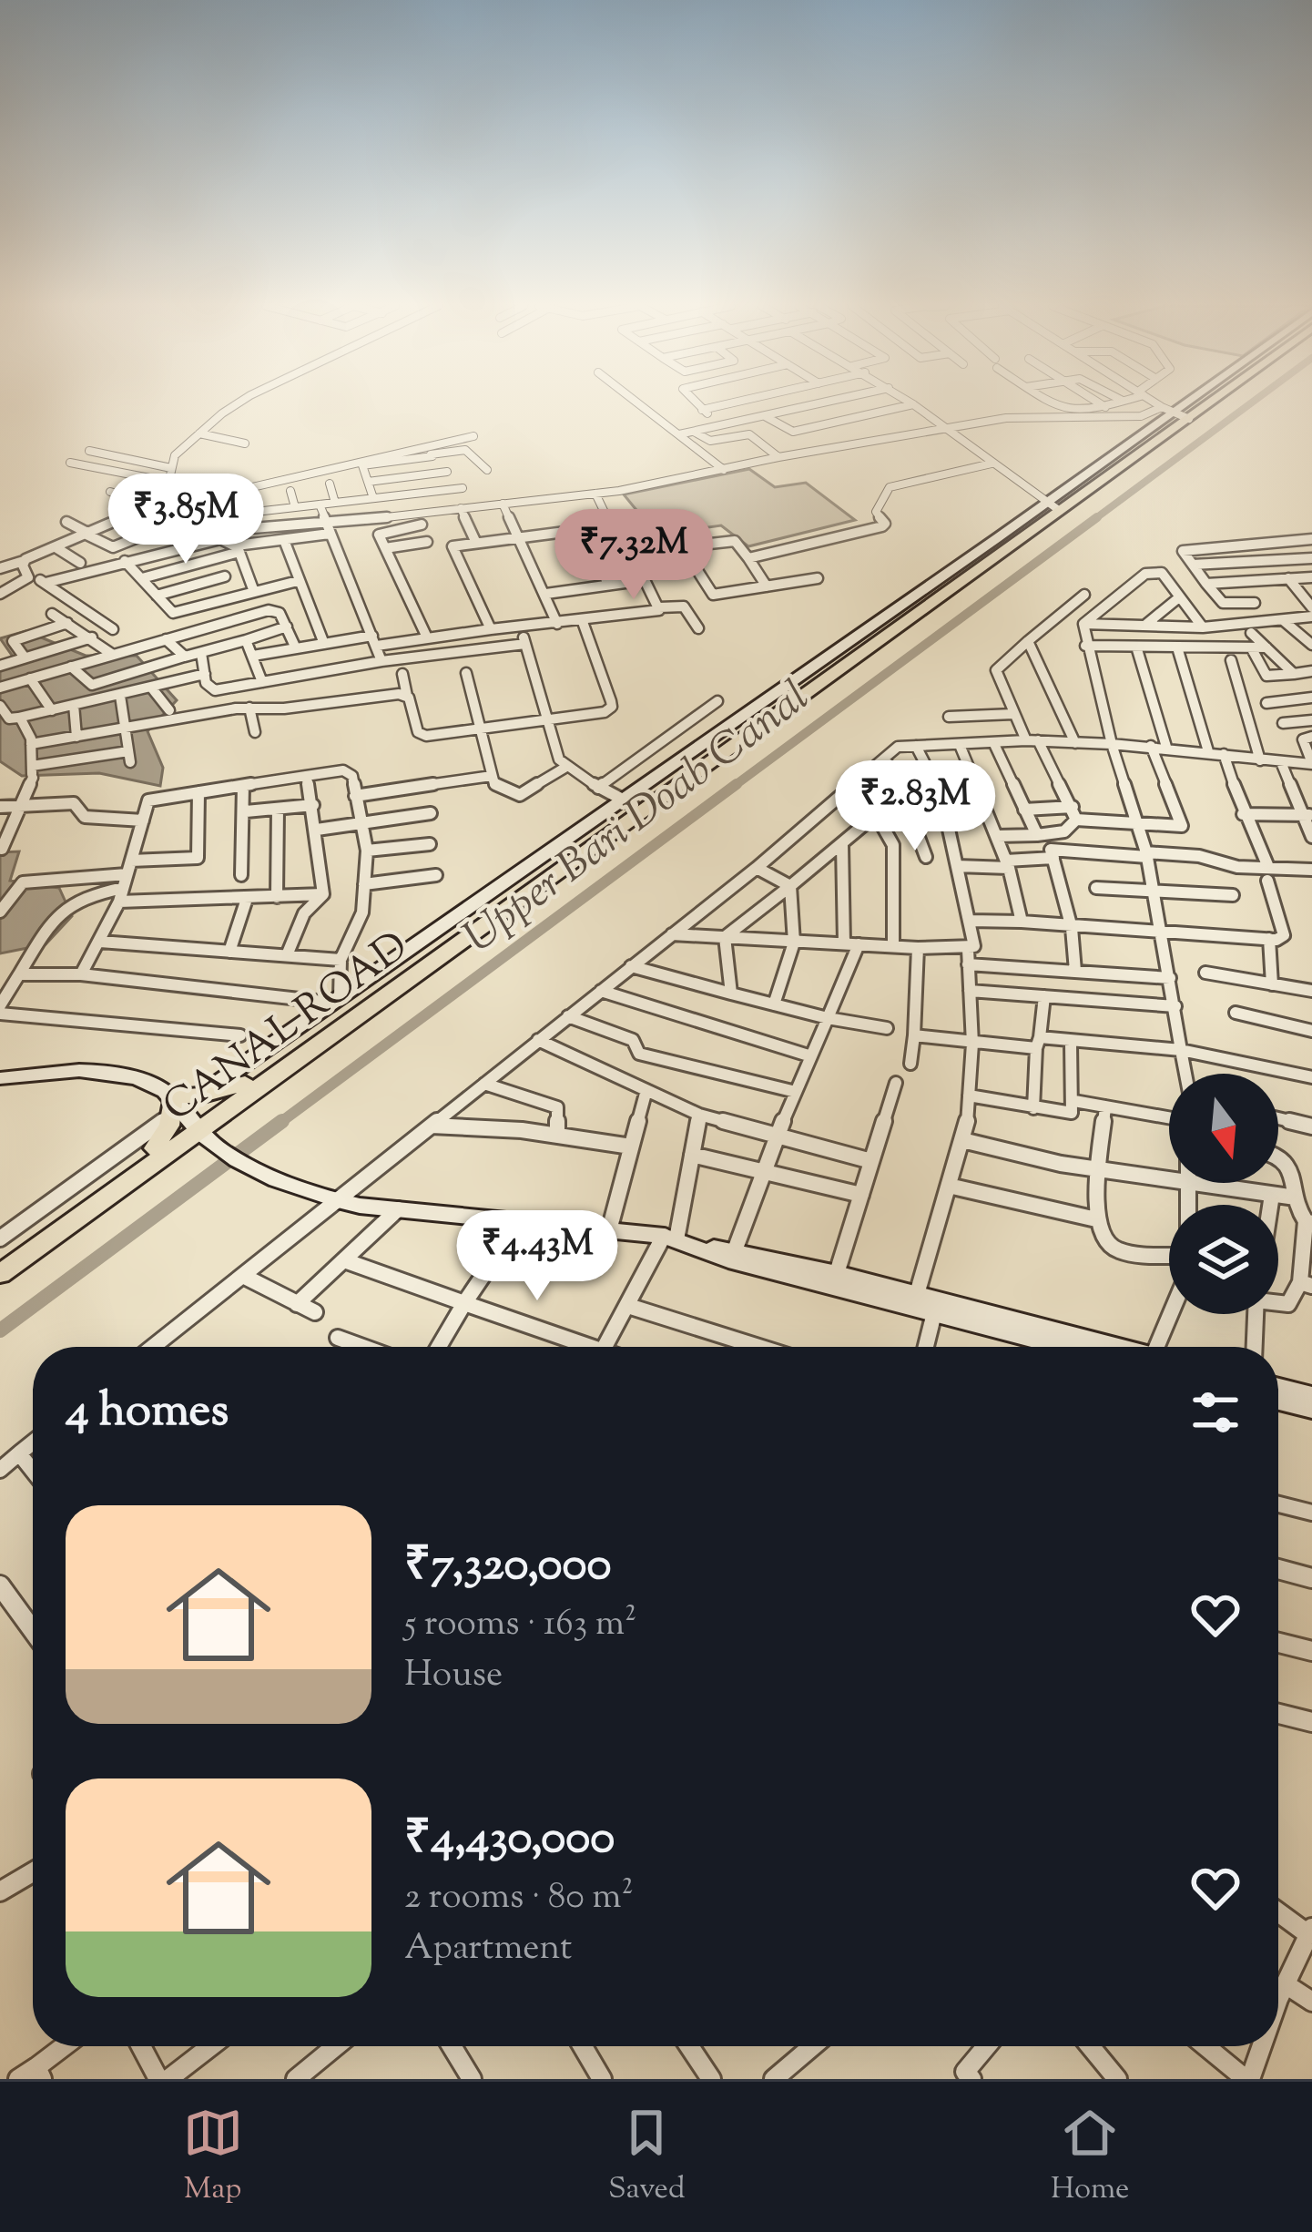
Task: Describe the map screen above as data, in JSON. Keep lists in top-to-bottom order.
{
  "streets": {
    "main road": ["CANAL ROAD"]
  },
  "water": ["Upper Bari Doab Canal"],
  "north": "bottom",
  "page": {
    "price": [
      "₹3.85M",
      "₹7.32M",
      "₹2.83M",
      "₹4.43M"
    ],
    "heading": "4 homes",
    "list": [
      {
        "name": "₹7,320,000",
        "note": "5 rooms · 163 m² · House"
      },
      {
        "name": "₹4,430,000",
        "note": "2 rooms · 80 m² · Apartment"
      }
    ],
    "tabs": ["Map", "Saved", "Home"]
  }
}
